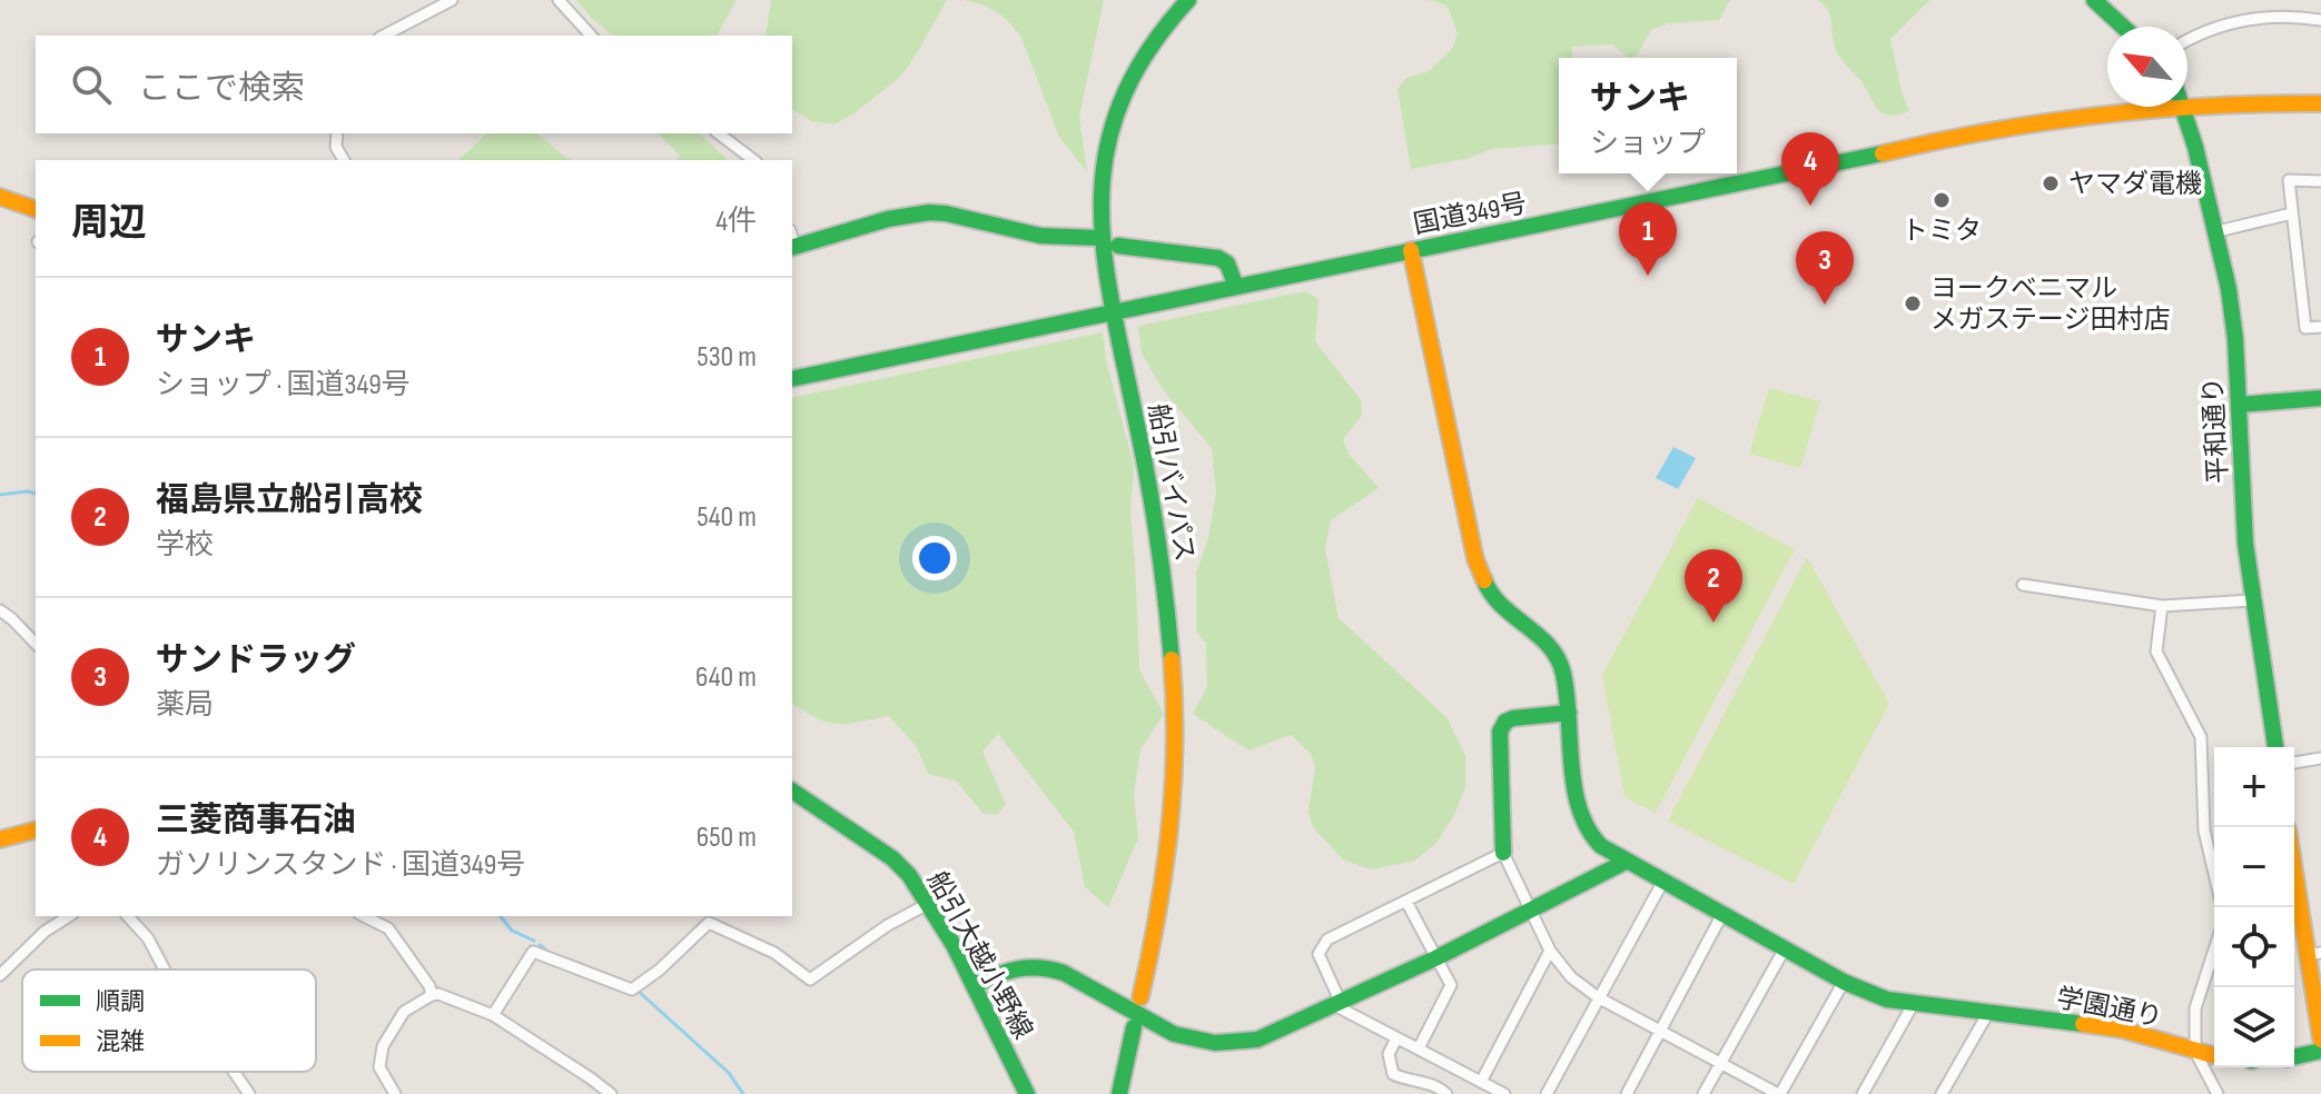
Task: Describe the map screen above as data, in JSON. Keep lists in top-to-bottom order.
{
  "streets": {
    "main road": [
      "国道349号",
      "平和通り",
      "船引バイパス",
      "船引大越小野線",
      "学園通り"
    ]
  },
  "crossings": [
    ["国道349号", "平和通り"],
    ["国道349号", "船引バイパス"],
    ["国道349号", "学園通り"]
  ],
  "places": ["ヤマダ電機", "トミタ", "ヨークベニマル メガステージ田村店"],
  "legend": ["順調", "混雑"],
  "north": "top left",
  "page": {
    "search": "ここで検索",
    "popup": ["サンキ", "ショップ"],
    "pins": [
      "4",
      "1",
      "3",
      "2"
    ],
    "heading": ["周辺", "4件"],
    "list": [
      {
        "mark": "1",
        "name": "サンキ",
        "note": "ショップ · 国道349号",
        "value": "530 m"
      },
      {
        "mark": "2",
        "name": "福島県立船引高校",
        "note": "学校",
        "value": "540 m"
      },
      {
        "mark": "3",
        "name": "サンドラッグ",
        "note": "薬局",
        "value": "640 m"
      },
      {
        "mark": "4",
        "name": "三菱商事石油",
        "note": "ガソリンスタンド · 国道349号",
        "value": "650 m"
      }
    ],
    "map_buttons": ["+", "−"]
  }
}
